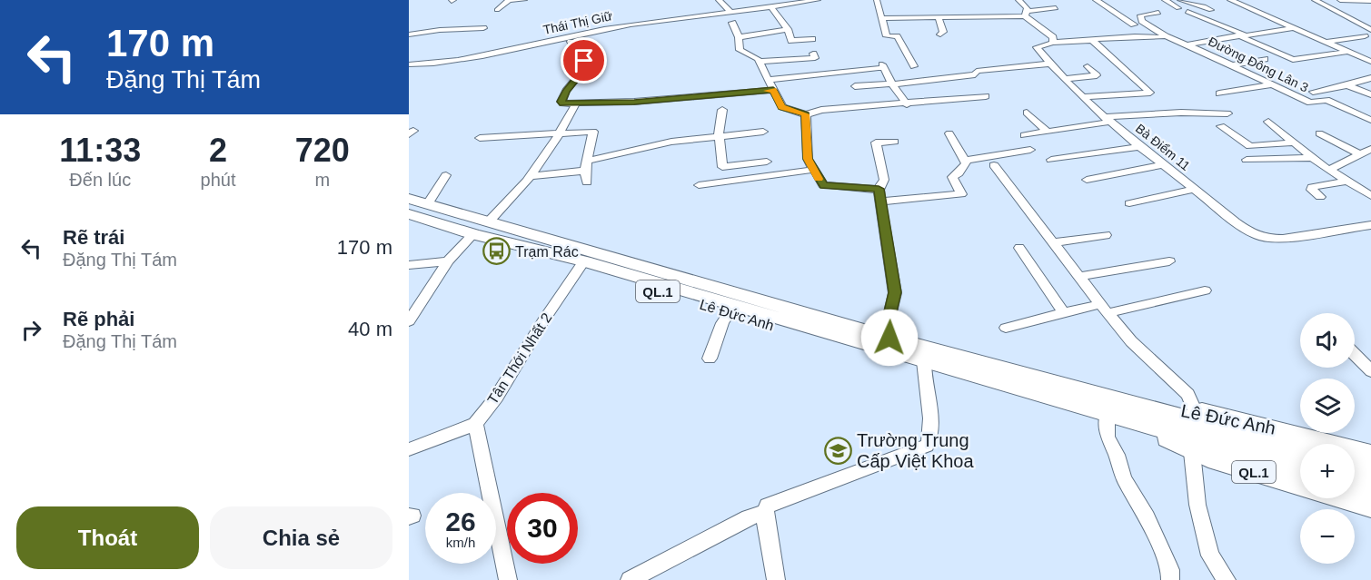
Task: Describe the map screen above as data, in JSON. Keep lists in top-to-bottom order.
{
  "streets": {
    "highway": ["QL.1", "Lê Đức Anh"],
    "street": [
      "Thái Thị Giữ",
      "Đường Đông Lân 3",
      "Bà Điểm 11",
      "Tân Thới Nhất 2"
    ]
  },
  "crossings": [
    ["QL.1", "Lê Đức Anh"],
    ["Lê Đức Anh", "Tân Thới Nhất 2"]
  ],
  "places": {
    "bus stop": ["Trạm Rác"],
    "school or university": ["Trường Trung Cấp Việt Khoa"]
  },
  "page": {
    "turn": ["170 m", "Đặng Thị Tám"],
    "eta": [
      "11:33",
      "Đến lúc",
      "2",
      "phút",
      "720",
      "m"
    ],
    "list": [
      {
        "name": "Rẽ trái",
        "note": "Đặng Thị Tám",
        "value": "170 m"
      },
      {
        "name": "Rẽ phải",
        "note": "Đặng Thị Tám",
        "value": "40 m"
      }
    ],
    "map_buttons": ["+", "−"],
    "speed": "26 km/h",
    "limit": "30",
    "buttons": ["Thoát", "Chia sẻ"]
  }
}
